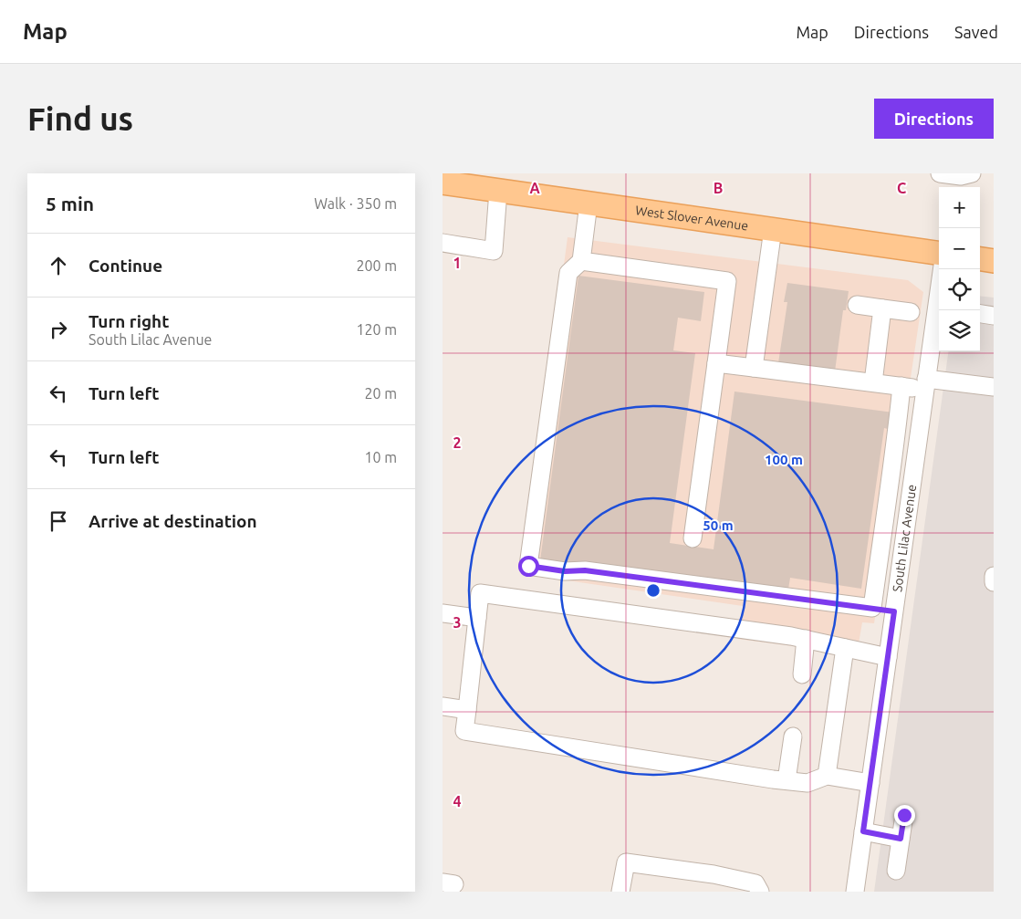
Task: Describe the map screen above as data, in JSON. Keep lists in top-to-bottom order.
{
  "streets": {
    "main road": ["West Slover Avenue"],
    "street": ["South Lilac Avenue"]
  },
  "page": {
    "header": "Map",
    "nav": ["Map", "Directions", "Saved"],
    "buttons": "Directions",
    "title": "Find us",
    "heading": ["5 min", "Walk · 350 m"],
    "map_buttons": ["+", "−"],
    "list": [
      ["Continue", "200 m"],
      ["Turn right", "South Lilac Avenue", "120 m"],
      ["Turn left", "20 m"],
      ["Turn left", "10 m"],
      "Arrive at destination"
    ]
  },
  "grid": {
    "columns": ["A", "B", "C"],
    "rows": [
      "1",
      "2",
      "3",
      "4"
    ]
  },
  "rings": ["100 m", "50 m"]
}
